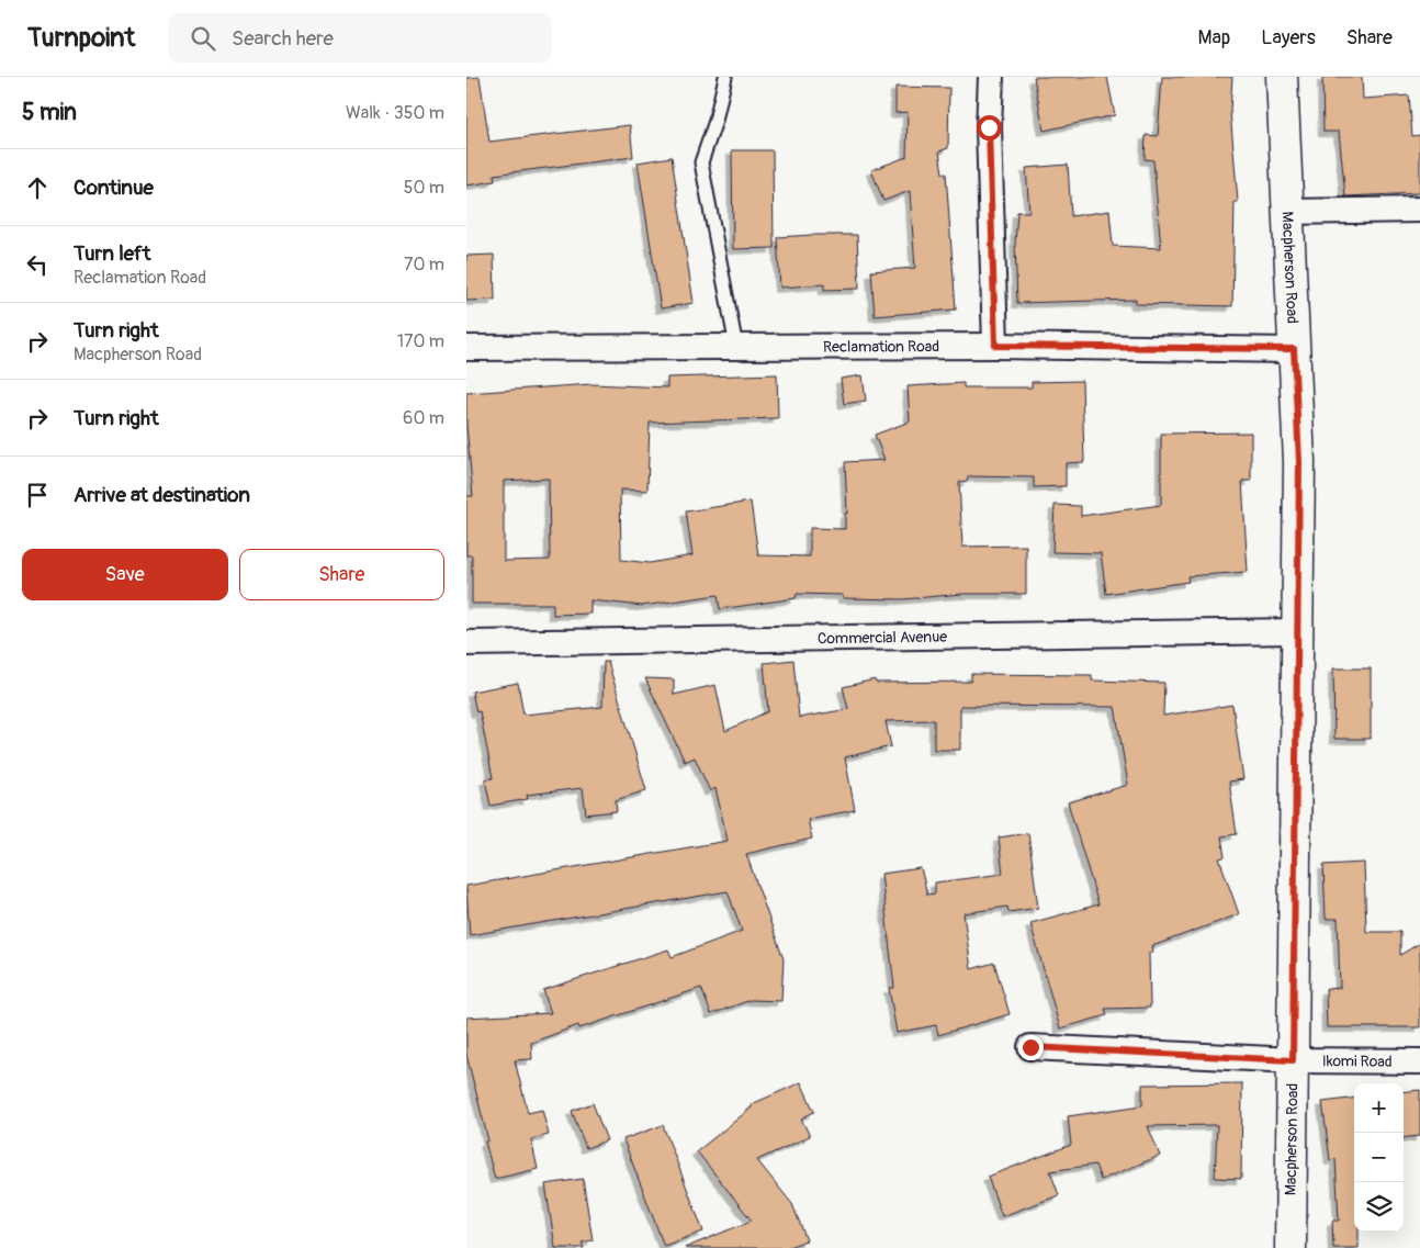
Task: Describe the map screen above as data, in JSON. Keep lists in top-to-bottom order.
{
  "streets": {
    "street": [
      "Macpherson Road",
      "Reclamation Road",
      "Commercial Avenue",
      "Ikomi Road"
    ]
  },
  "crossings": [
    ["Macpherson Road", "Reclamation Road"],
    ["Macpherson Road", "Commercial Avenue"],
    ["Macpherson Road", "Ikomi Road"]
  ],
  "page": {
    "header": "Turnpoint",
    "search": "Search here",
    "nav": ["Map", "Layers", "Share"],
    "heading": ["5 min", "Walk · 350 m"],
    "list": [
      ["Continue", "50 m"],
      ["Turn left", "Reclamation Road", "70 m"],
      ["Turn right", "Macpherson Road", "170 m"],
      ["Turn right", "60 m"],
      "Arrive at destination"
    ],
    "buttons": ["Save", "Share"],
    "map_buttons": ["+", "−"]
  }
}
